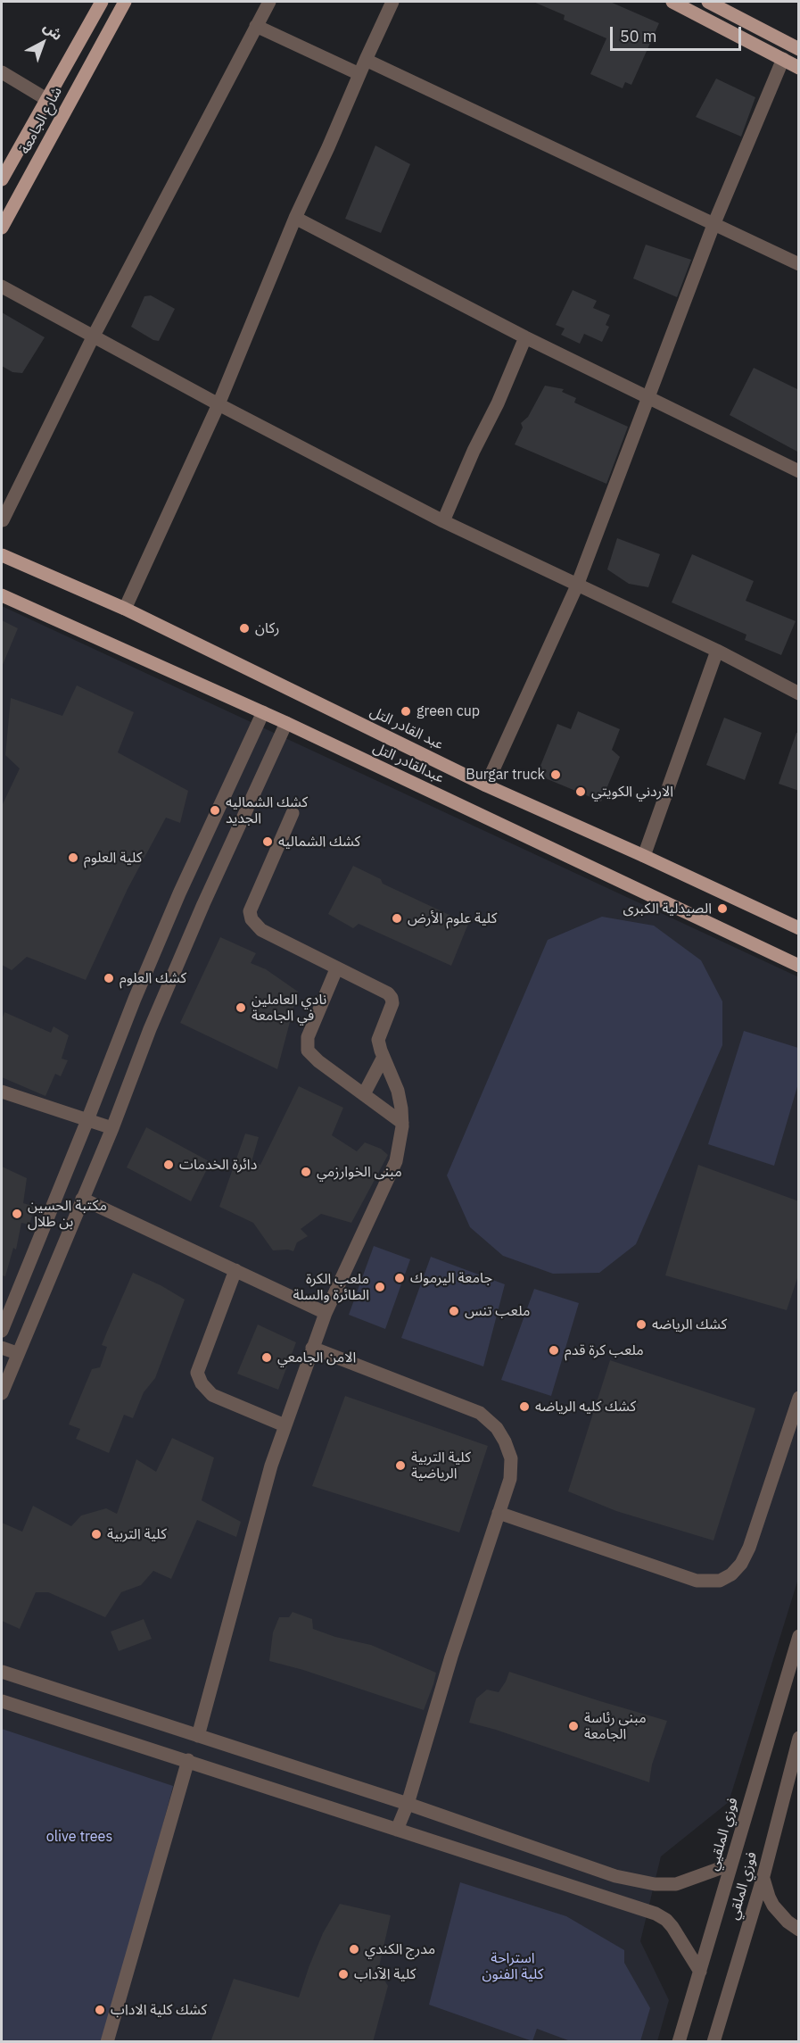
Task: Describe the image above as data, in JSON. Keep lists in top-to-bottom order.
{
  "streets": {
    "main road": ["شارع الجامعة", "عبد القادر التل", "عبدالقادر التل"],
    "street": ["فوزي الملقيي", "فوزي الملقي"]
  },
  "parks": ["olive trees", "استراحة كلية الفنون"],
  "places": [
    "ركان",
    "green cup",
    "Burgar truck",
    "الاردني الكويتي",
    "كشك الشماليه الجديد",
    "كشك الشماليه",
    "كلية العلوم",
    "الصيدلية الكبرى",
    "كلية علوم الأرض",
    "كشك العلوم",
    "نادي العاملين في الجامعة",
    "دائرة الخدمات",
    "مبنى الخوارزمي",
    "مكتبة الحسين بن طلال",
    "جامعة اليرموك",
    "ملعب الكرة الطائرة والسلة",
    "ملعب تنس",
    "كشك الرياضه",
    "ملعب كرة قدم",
    "الامن الجامعي",
    "كشك كليه الرياضه",
    "كلية التربية الرياضية",
    "كلية التربية",
    "مبنى رئاسة الجامعة",
    "مدرج الكندي",
    "كلية الآداب",
    "كشك كلية الاداب"
  ],
  "scale_bar": "50 m",
  "north": "top right"
}
